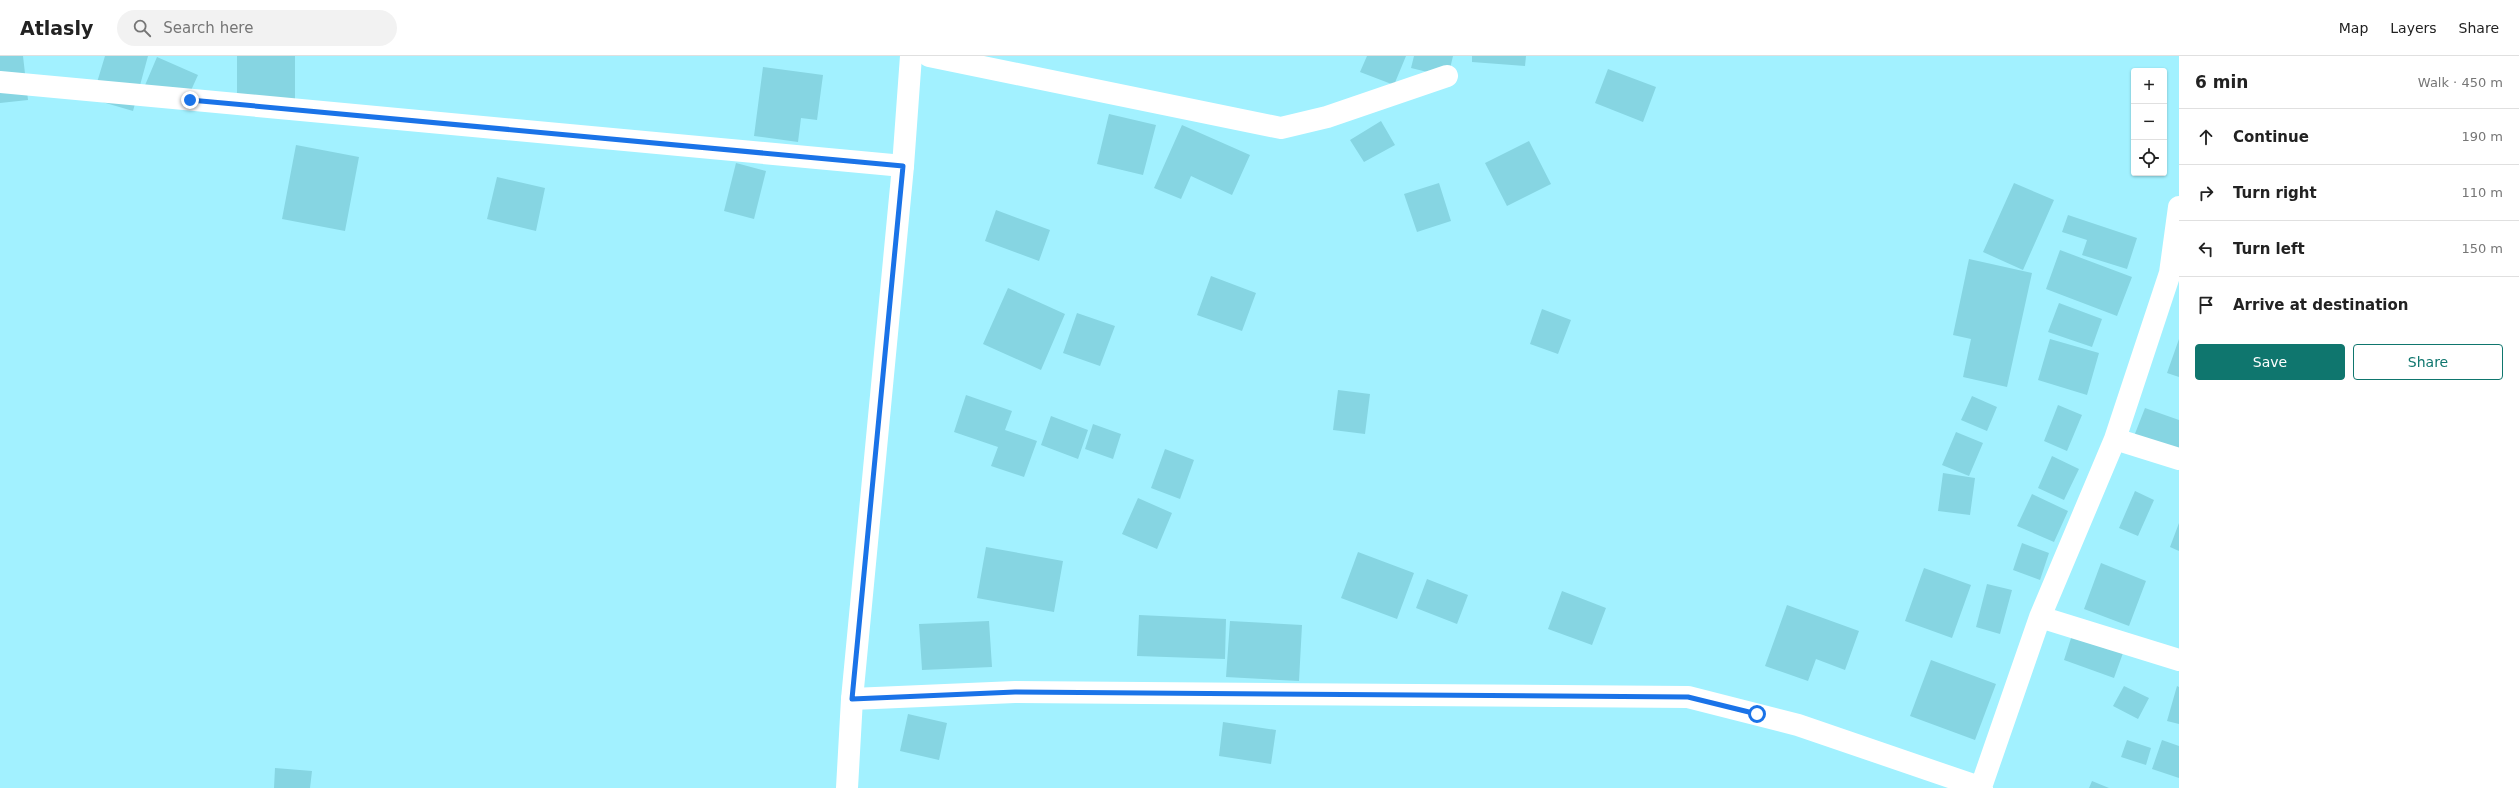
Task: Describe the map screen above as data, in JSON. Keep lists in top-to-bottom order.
{
  "page": {
    "header": "Atlasly",
    "search": "Search here",
    "nav": ["Map", "Layers", "Share"],
    "heading": ["6 min", "Walk · 450 m"],
    "map_buttons": ["+", "−"],
    "list": [
      ["Continue", "190 m"],
      ["Turn right", "110 m"],
      ["Turn left", "150 m"],
      "Arrive at destination"
    ],
    "buttons": ["Save", "Share"]
  }
}
